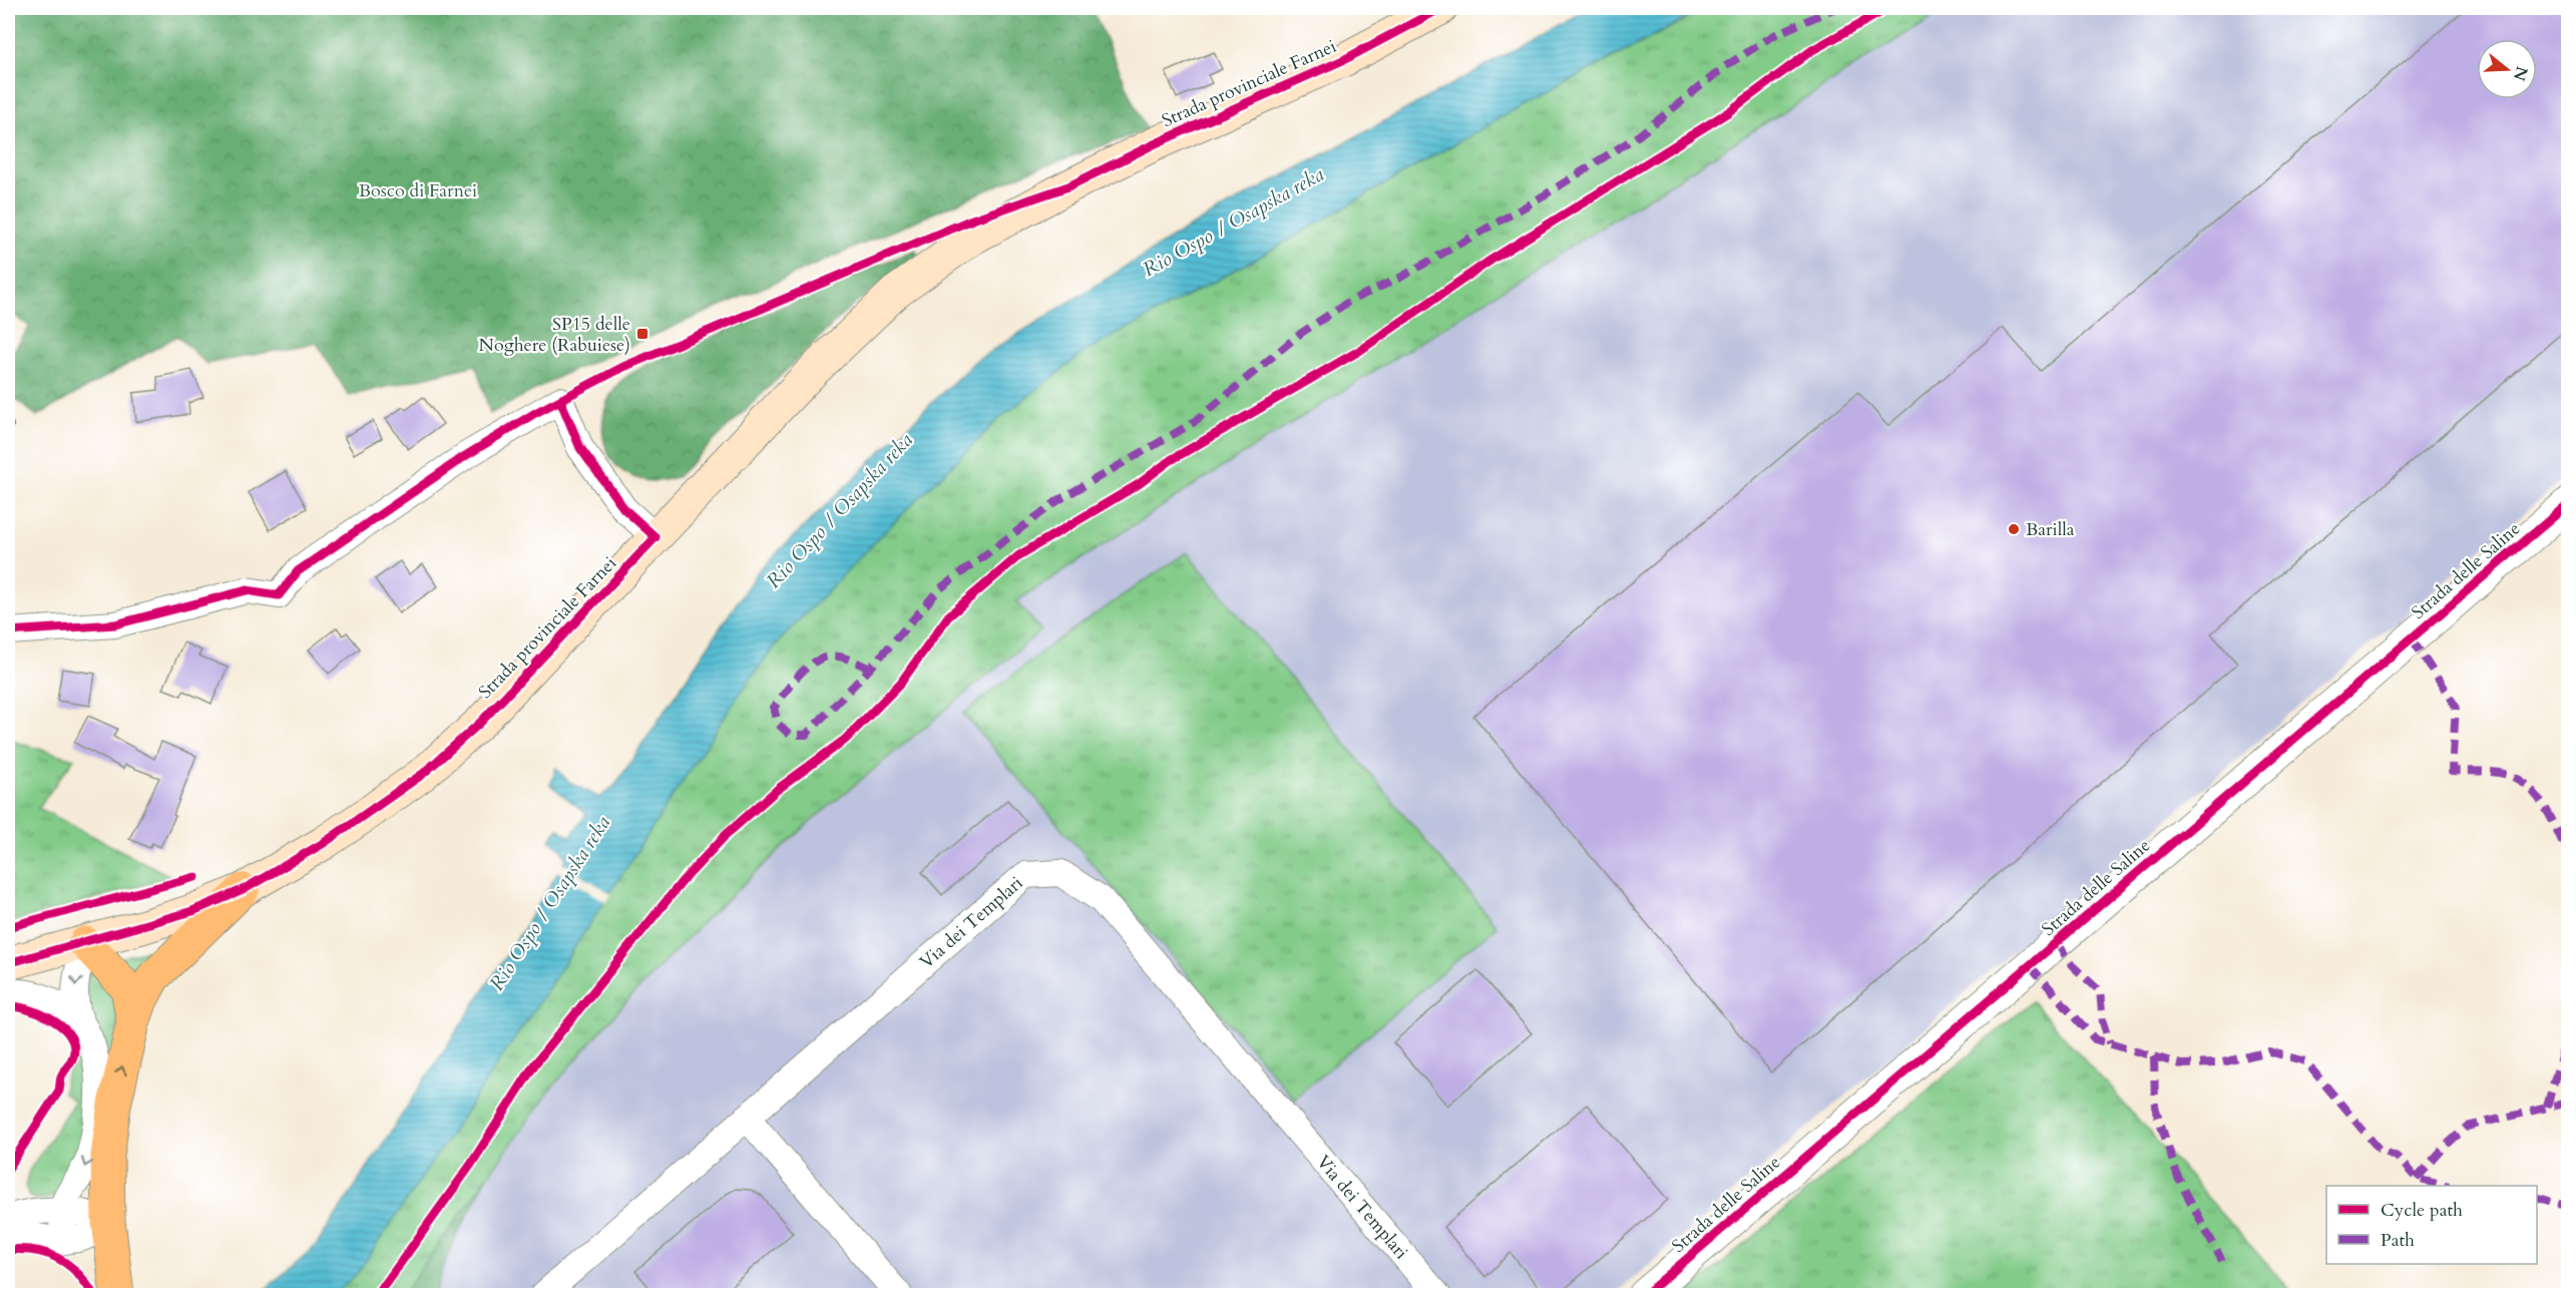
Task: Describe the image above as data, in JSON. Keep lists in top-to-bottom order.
{
  "streets": {
    "main road": ["Strada provinciale Farnei"],
    "street": ["Strada delle Saline", "Via dei Templari"]
  },
  "water": ["Rio Ospo / Osapska reka"],
  "parks": ["Bosco di Farnei"],
  "places": {
    "transit": ["SP15 delle Noghere (Rabuiese)"],
    "other": ["Barilla"]
  },
  "legend": ["Cycle path", "Path"],
  "north": "right"
}
